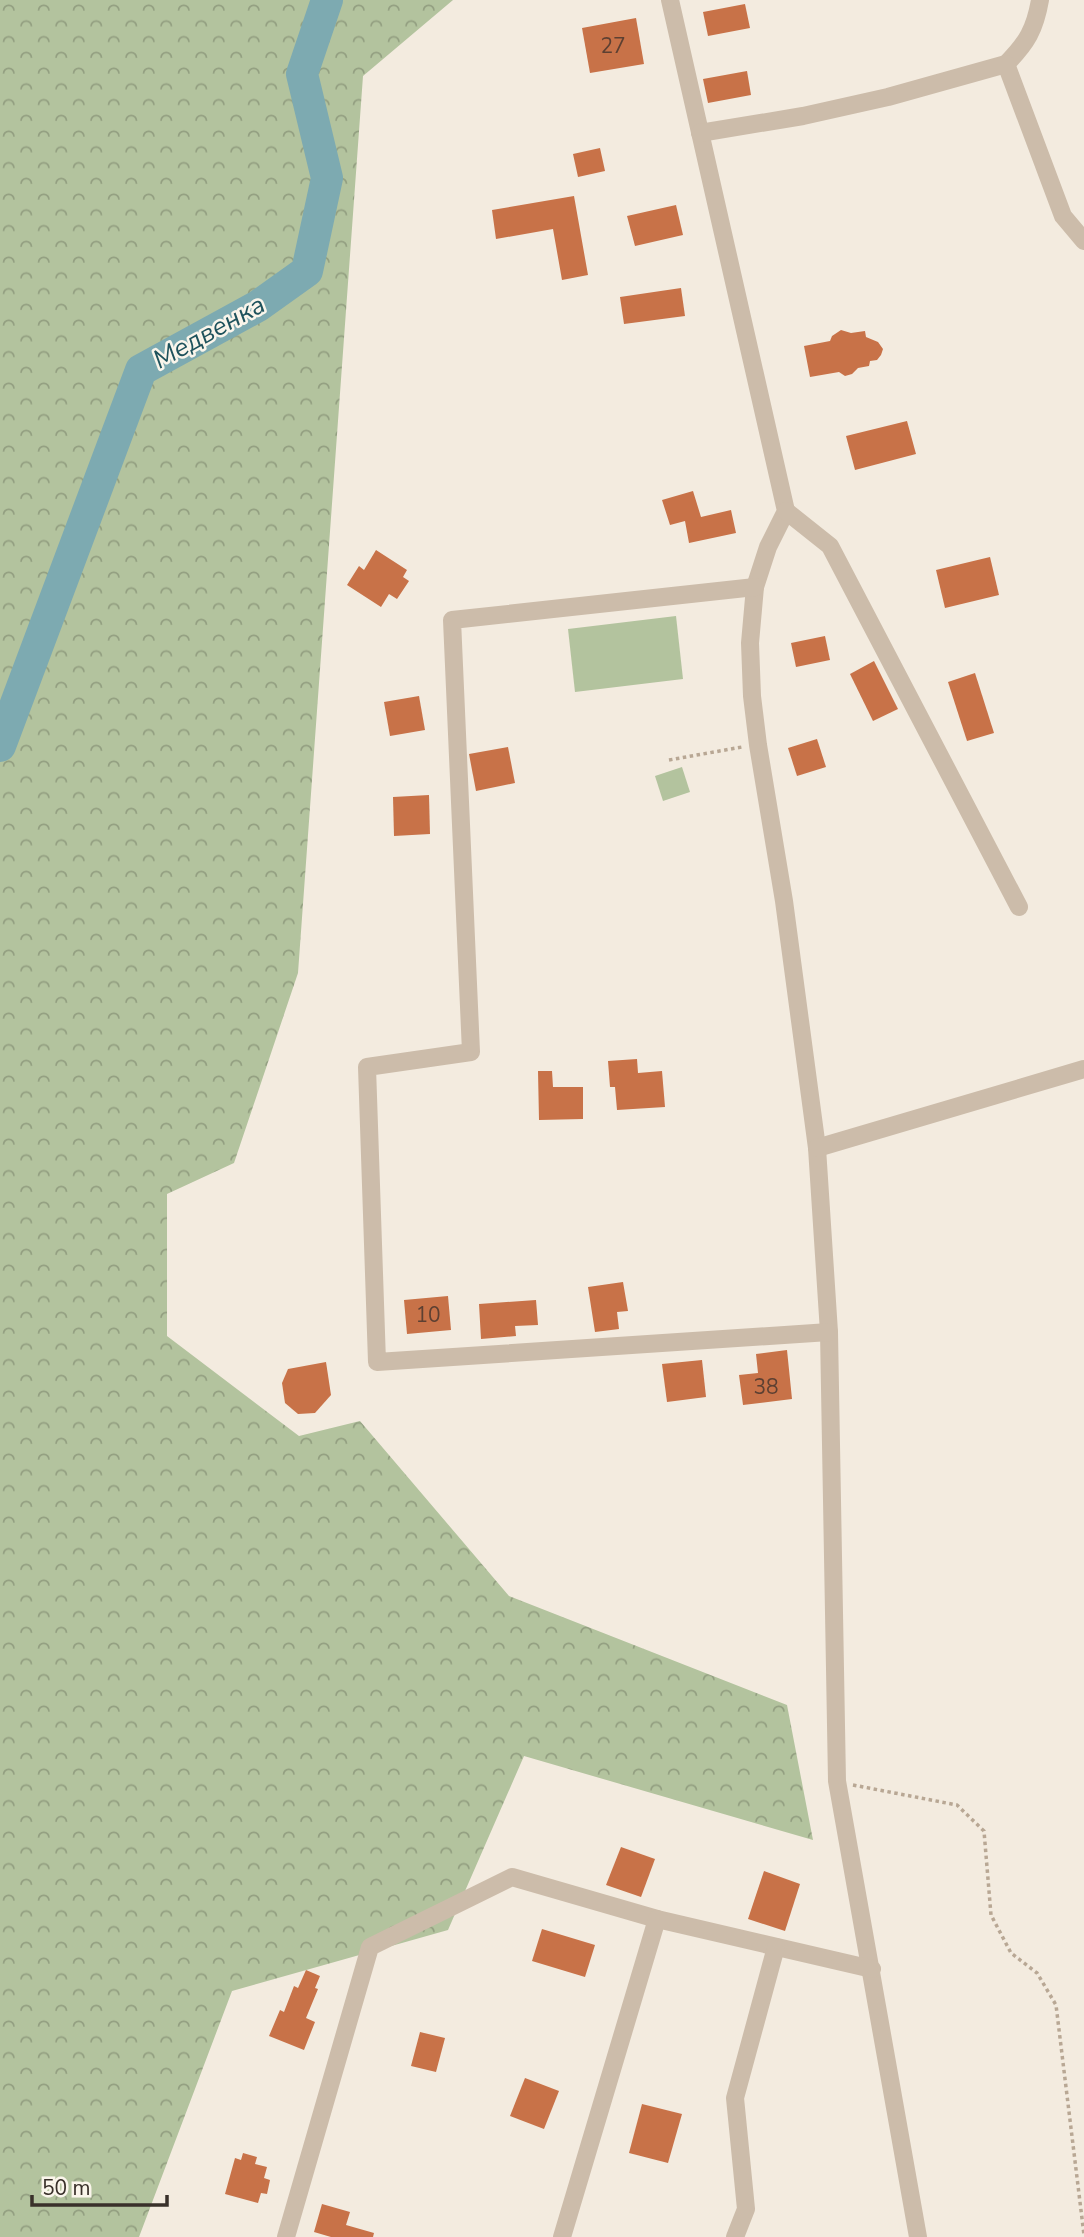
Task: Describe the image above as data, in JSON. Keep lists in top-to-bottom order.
{
  "water": ["Медвенка"],
  "house_numbers": ["27", "10", "38"],
  "scale_bar": "50 m"
}
